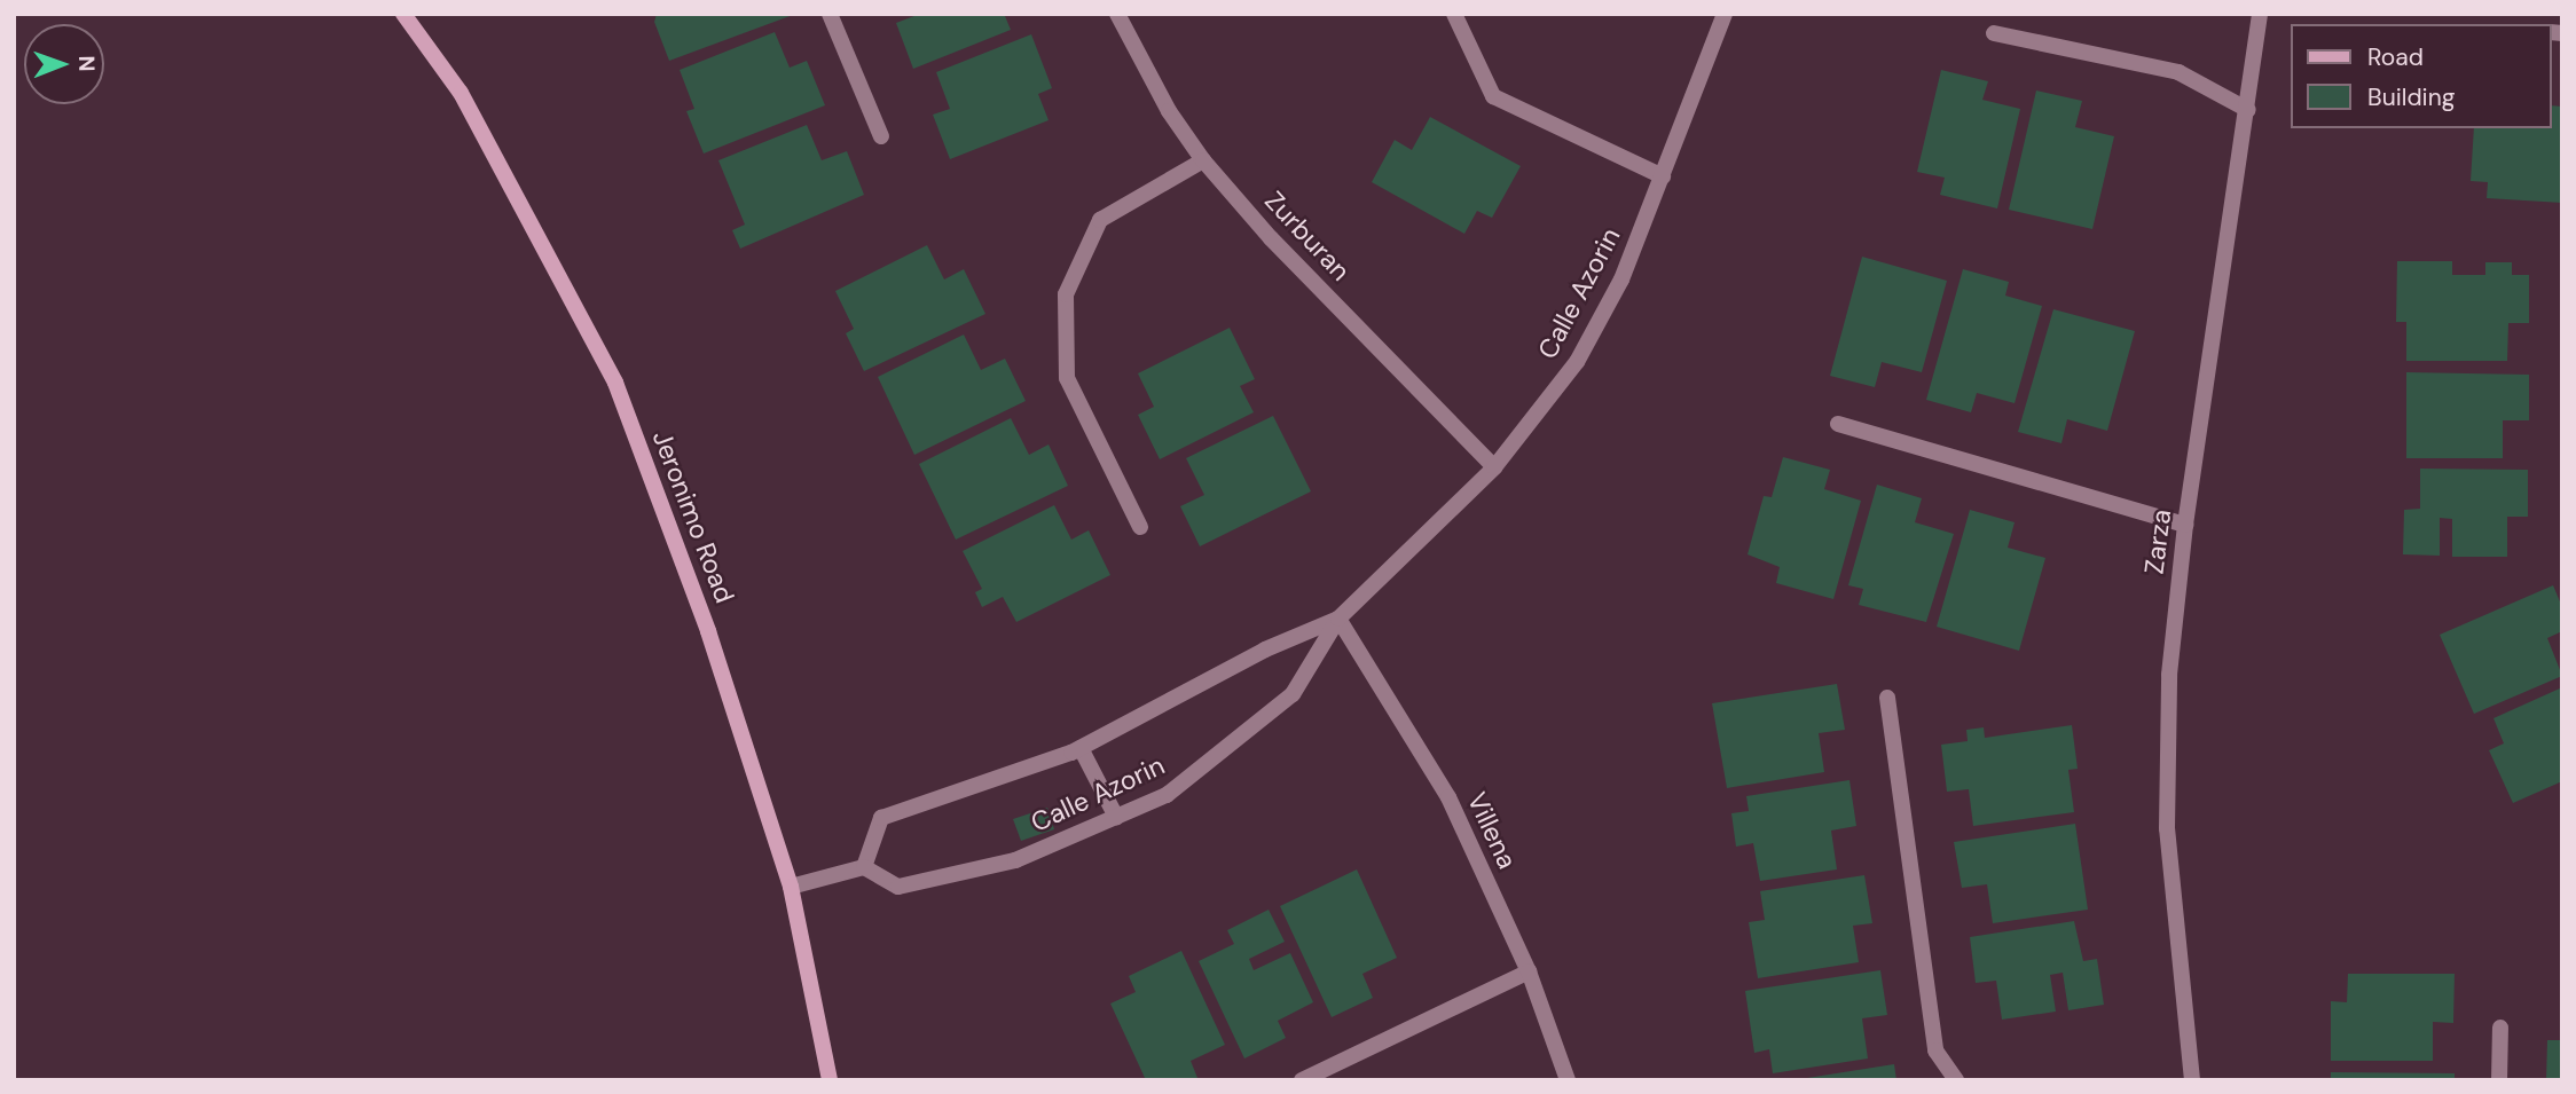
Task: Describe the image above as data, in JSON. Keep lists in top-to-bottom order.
{
  "streets": {
    "main road": ["Jeronimo Road"],
    "street": [
      "Zurburan",
      "Calle Azorin",
      "Zarza",
      "Villena"
    ]
  },
  "crossings": [
    ["Zurburan", "Calle Azorin"],
    ["Calle Azorin", "Villena"]
  ],
  "legend": ["Road", "Building"],
  "north": "right"
}
